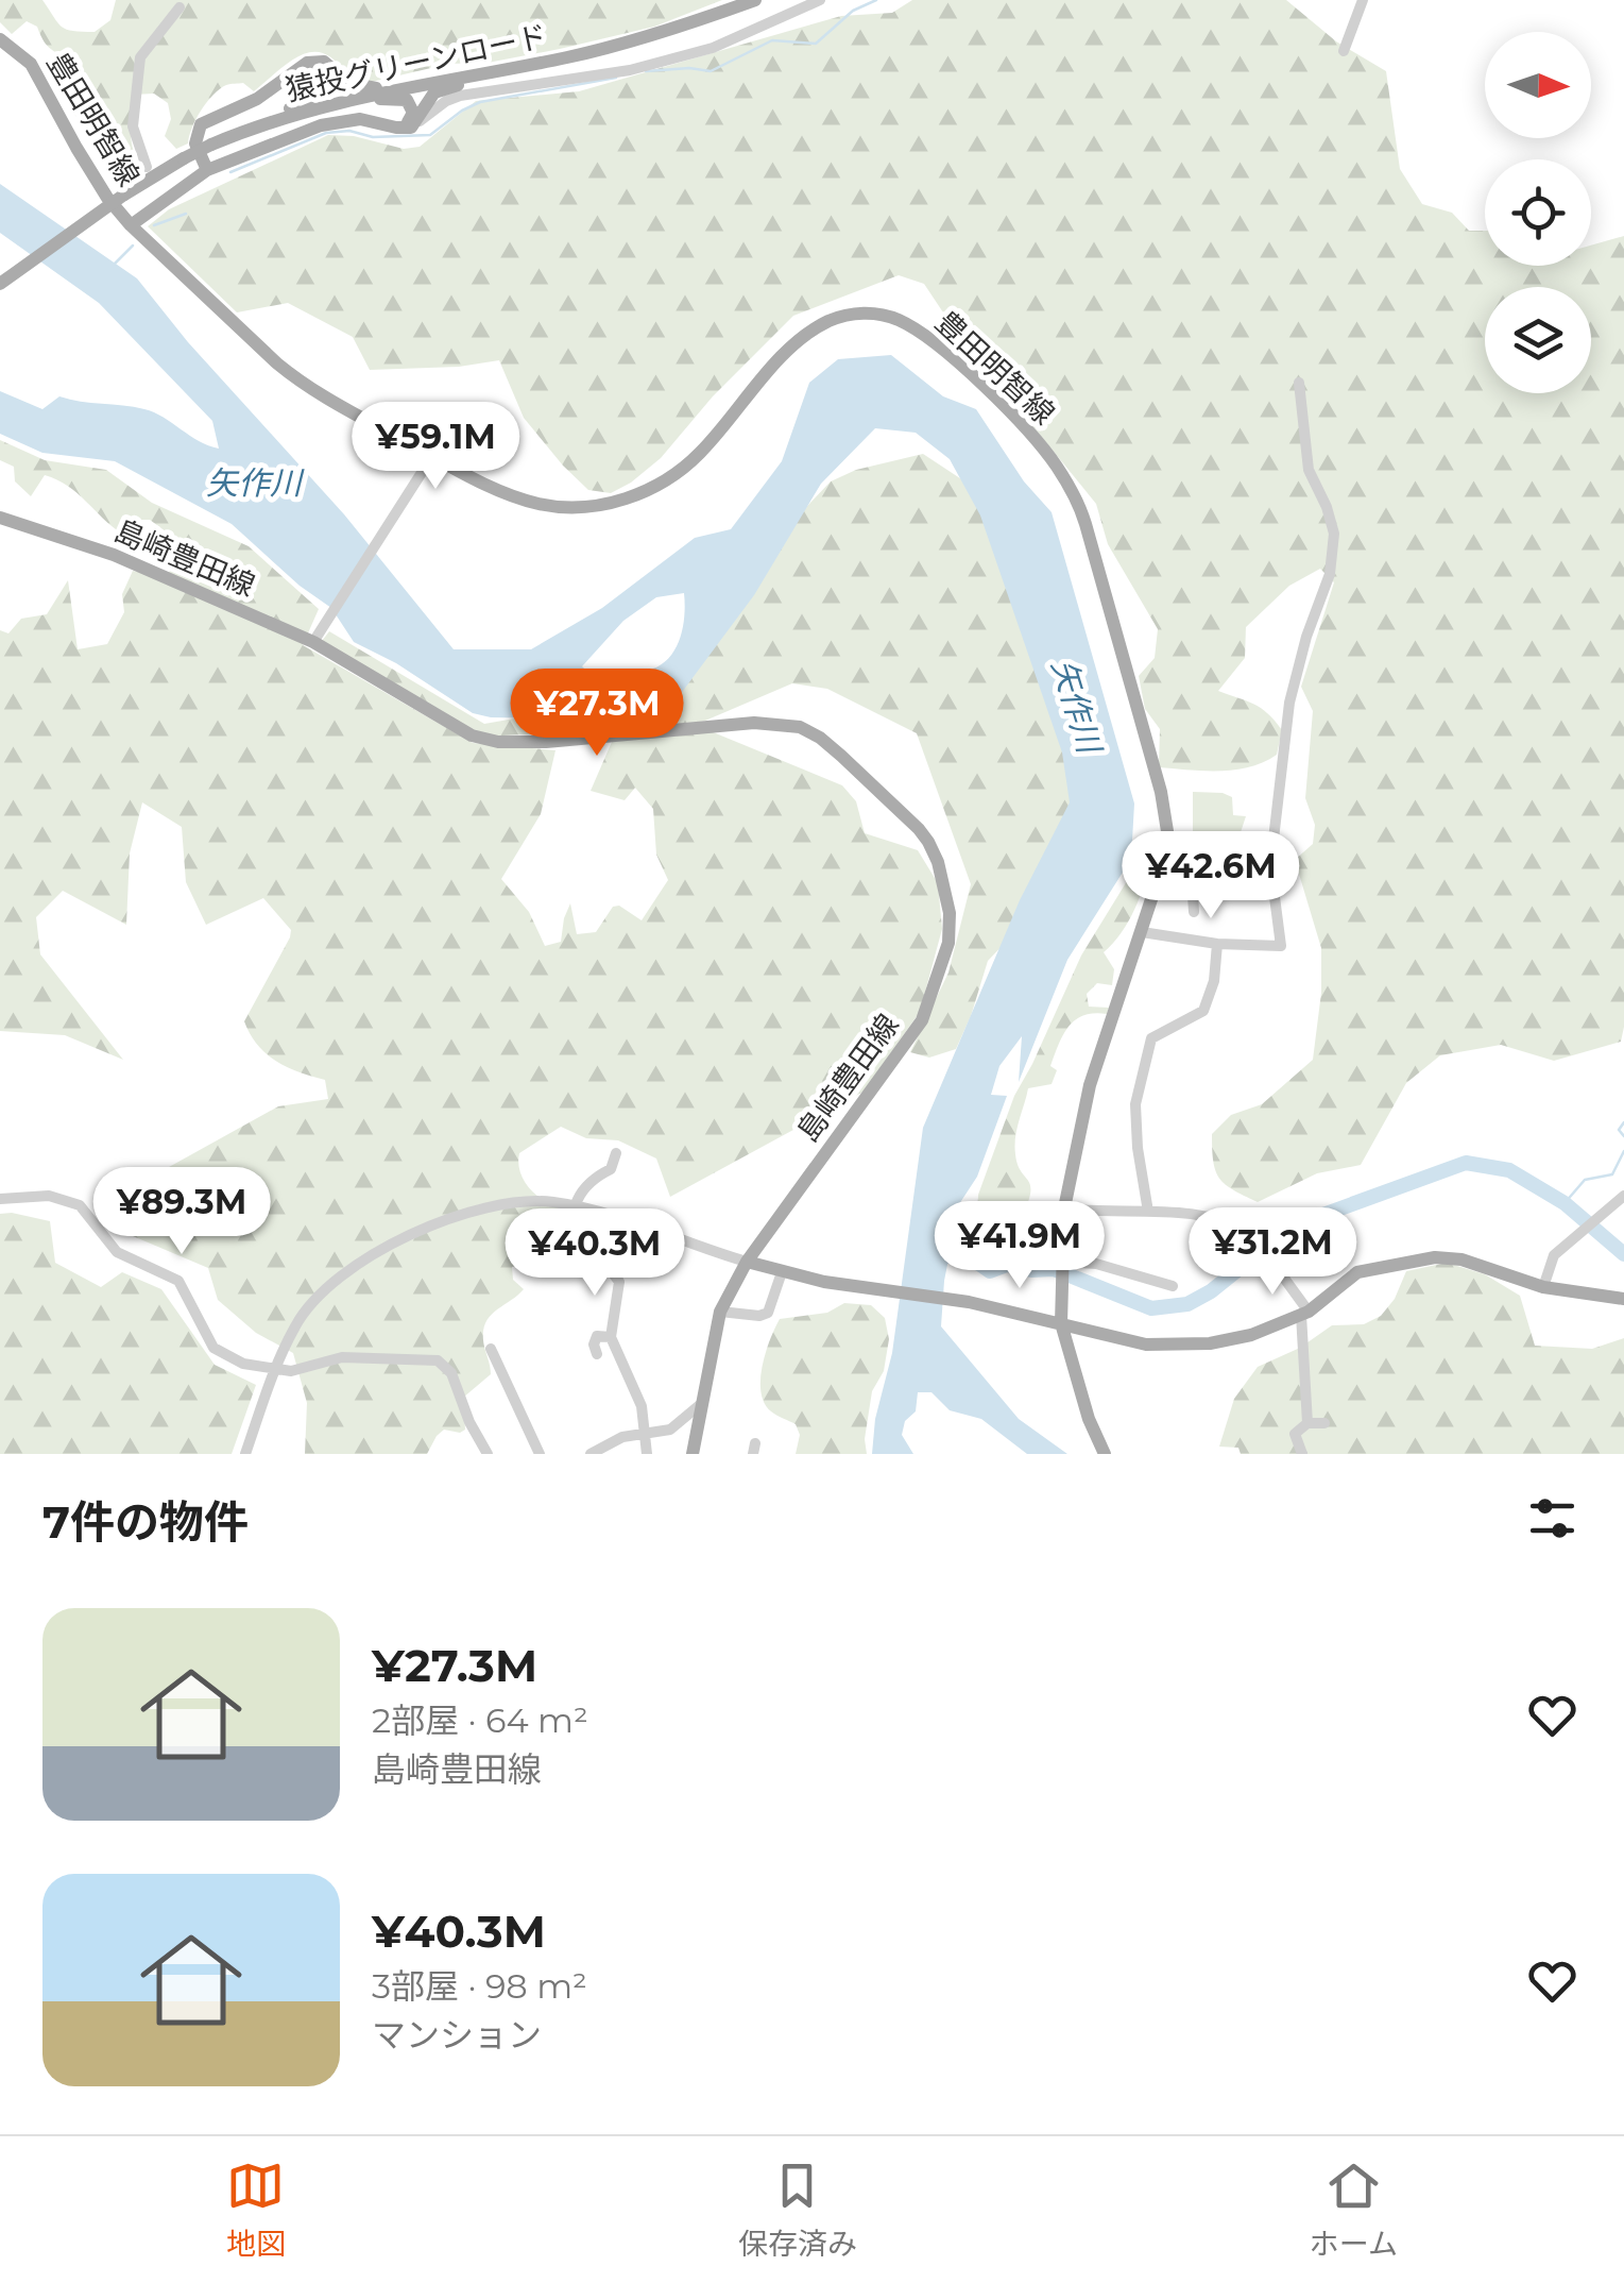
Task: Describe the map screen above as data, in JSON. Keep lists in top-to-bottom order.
{
  "streets": {
    "main road": ["猿投グリーンロード", "豊田明智線", "島崎豊田線"]
  },
  "water": ["矢作川"],
  "north": "right",
  "page": {
    "price": [
      "¥59.1M",
      "¥27.3M",
      "¥42.6M",
      "¥89.3M",
      "¥41.9M",
      "¥31.2M",
      "¥40.3M"
    ],
    "heading": "7件の物件",
    "list": [
      {
        "name": "¥27.3M",
        "note": "2部屋 · 64 m² · 島崎豊田線"
      },
      {
        "name": "¥40.3M",
        "note": "3部屋 · 98 m² · マンション"
      }
    ],
    "tabs": ["地図", "保存済み", "ホーム"]
  }
}
